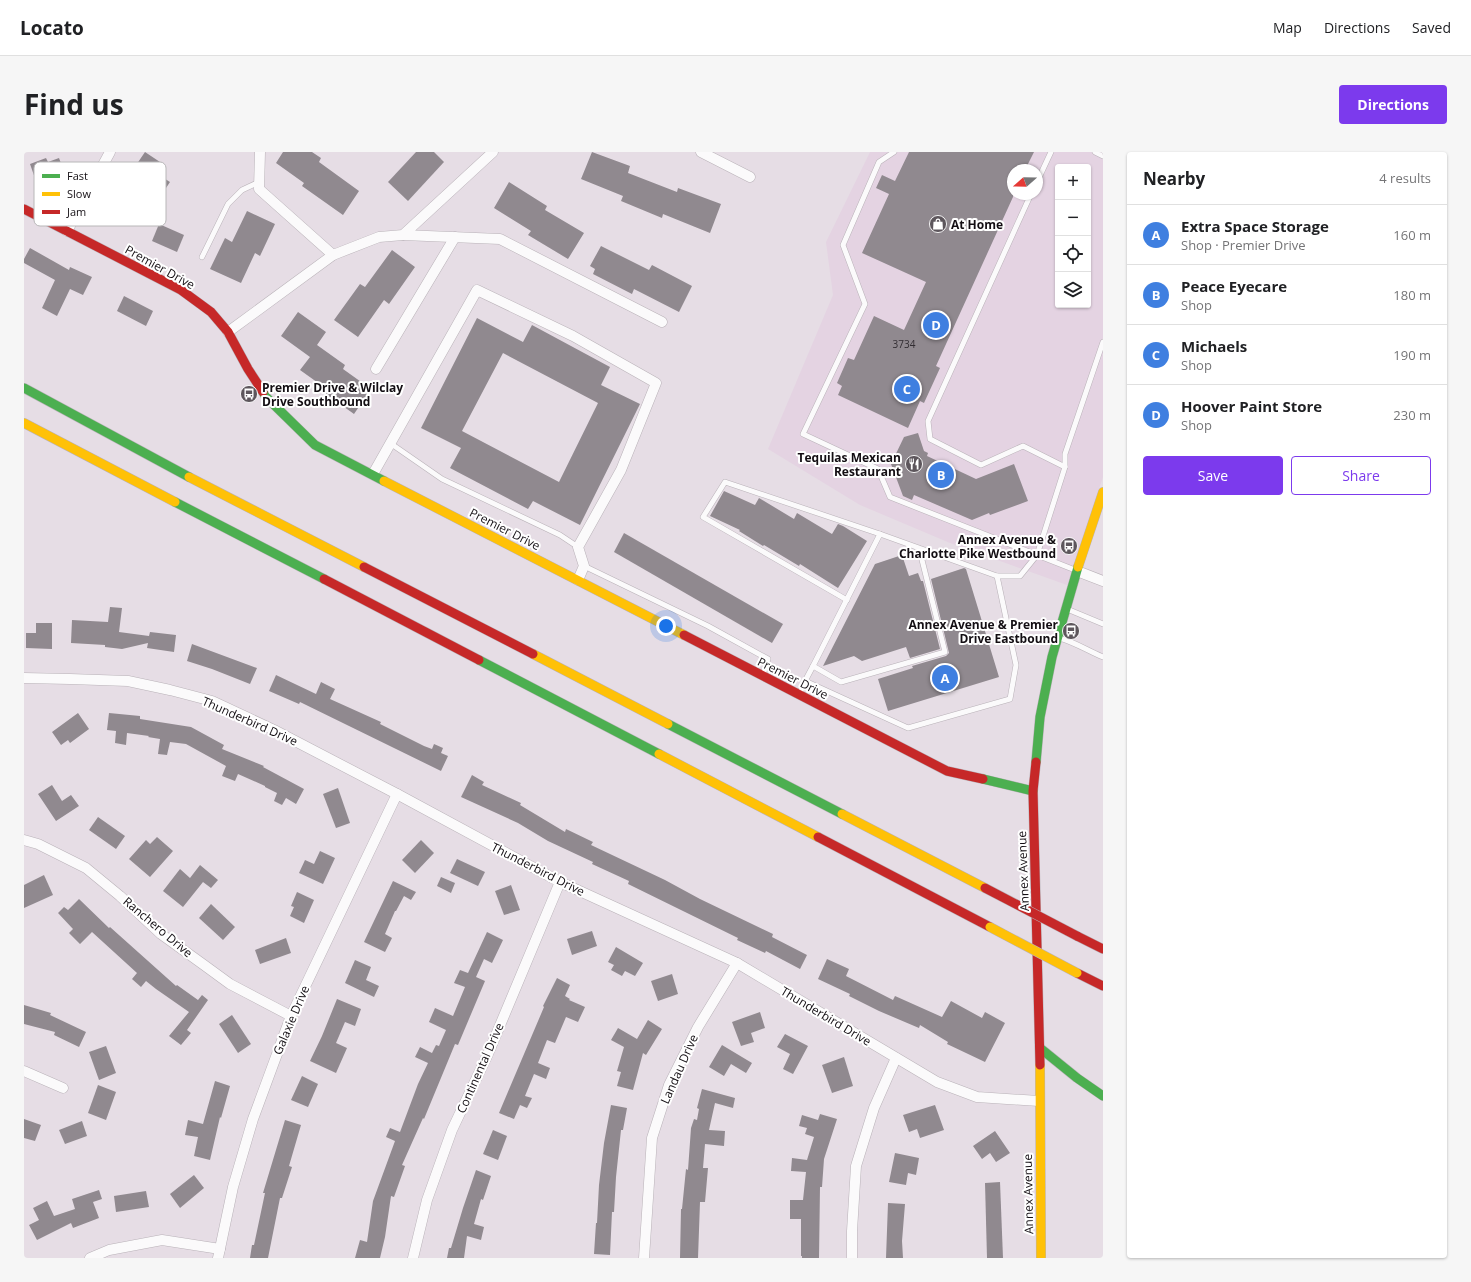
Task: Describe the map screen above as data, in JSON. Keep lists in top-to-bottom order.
{
  "streets": {
    "main road": ["Premier Drive", "Annex Avenue"],
    "street": [
      "Thunderbird Drive",
      "Ranchero Drive",
      "Galaxie Drive",
      "Continental Drive",
      "Landau Drive"
    ]
  },
  "crossings": [
    ["Premier Drive", "Annex Avenue"],
    ["Thunderbird Drive", "Annex Avenue"],
    ["Thunderbird Drive", "Galaxie Drive"],
    ["Thunderbird Drive", "Continental Drive"],
    ["Thunderbird Drive", "Landau Drive"],
    ["Ranchero Drive", "Galaxie Drive"]
  ],
  "places": {
    "shop": ["At Home"],
    "bus stop": ["Premier Drive & Wilclay Drive Southbound", "Annex Avenue & Charlotte Pike Westbound", "Annex Avenue & Premier Drive Eastbound"],
    "restaurant": ["Tequilas Mexican Restaurant"]
  },
  "house_numbers": ["3734"],
  "legend": ["Fast", "Slow", "Jam"],
  "north": "left",
  "page": {
    "header": "Locato",
    "nav": ["Map", "Directions", "Saved"],
    "title": "Find us",
    "buttons": [
      "Directions",
      ["Save", "Share"]
    ],
    "heading": ["Nearby", "4 results"],
    "map_buttons": ["+", "−"],
    "list": [
      {
        "mark": "A",
        "name": "Extra Space Storage",
        "note": "Shop · Premier Drive",
        "value": "160 m"
      },
      {
        "mark": "B",
        "name": "Peace Eyecare",
        "note": "Shop",
        "value": "180 m"
      },
      {
        "mark": "C",
        "name": "Michaels",
        "note": "Shop",
        "value": "190 m"
      },
      {
        "mark": "D",
        "name": "Hoover Paint Store",
        "note": "Shop",
        "value": "230 m"
      }
    ],
    "pins": [
      "D",
      "C",
      "B",
      "A"
    ]
  }
}
